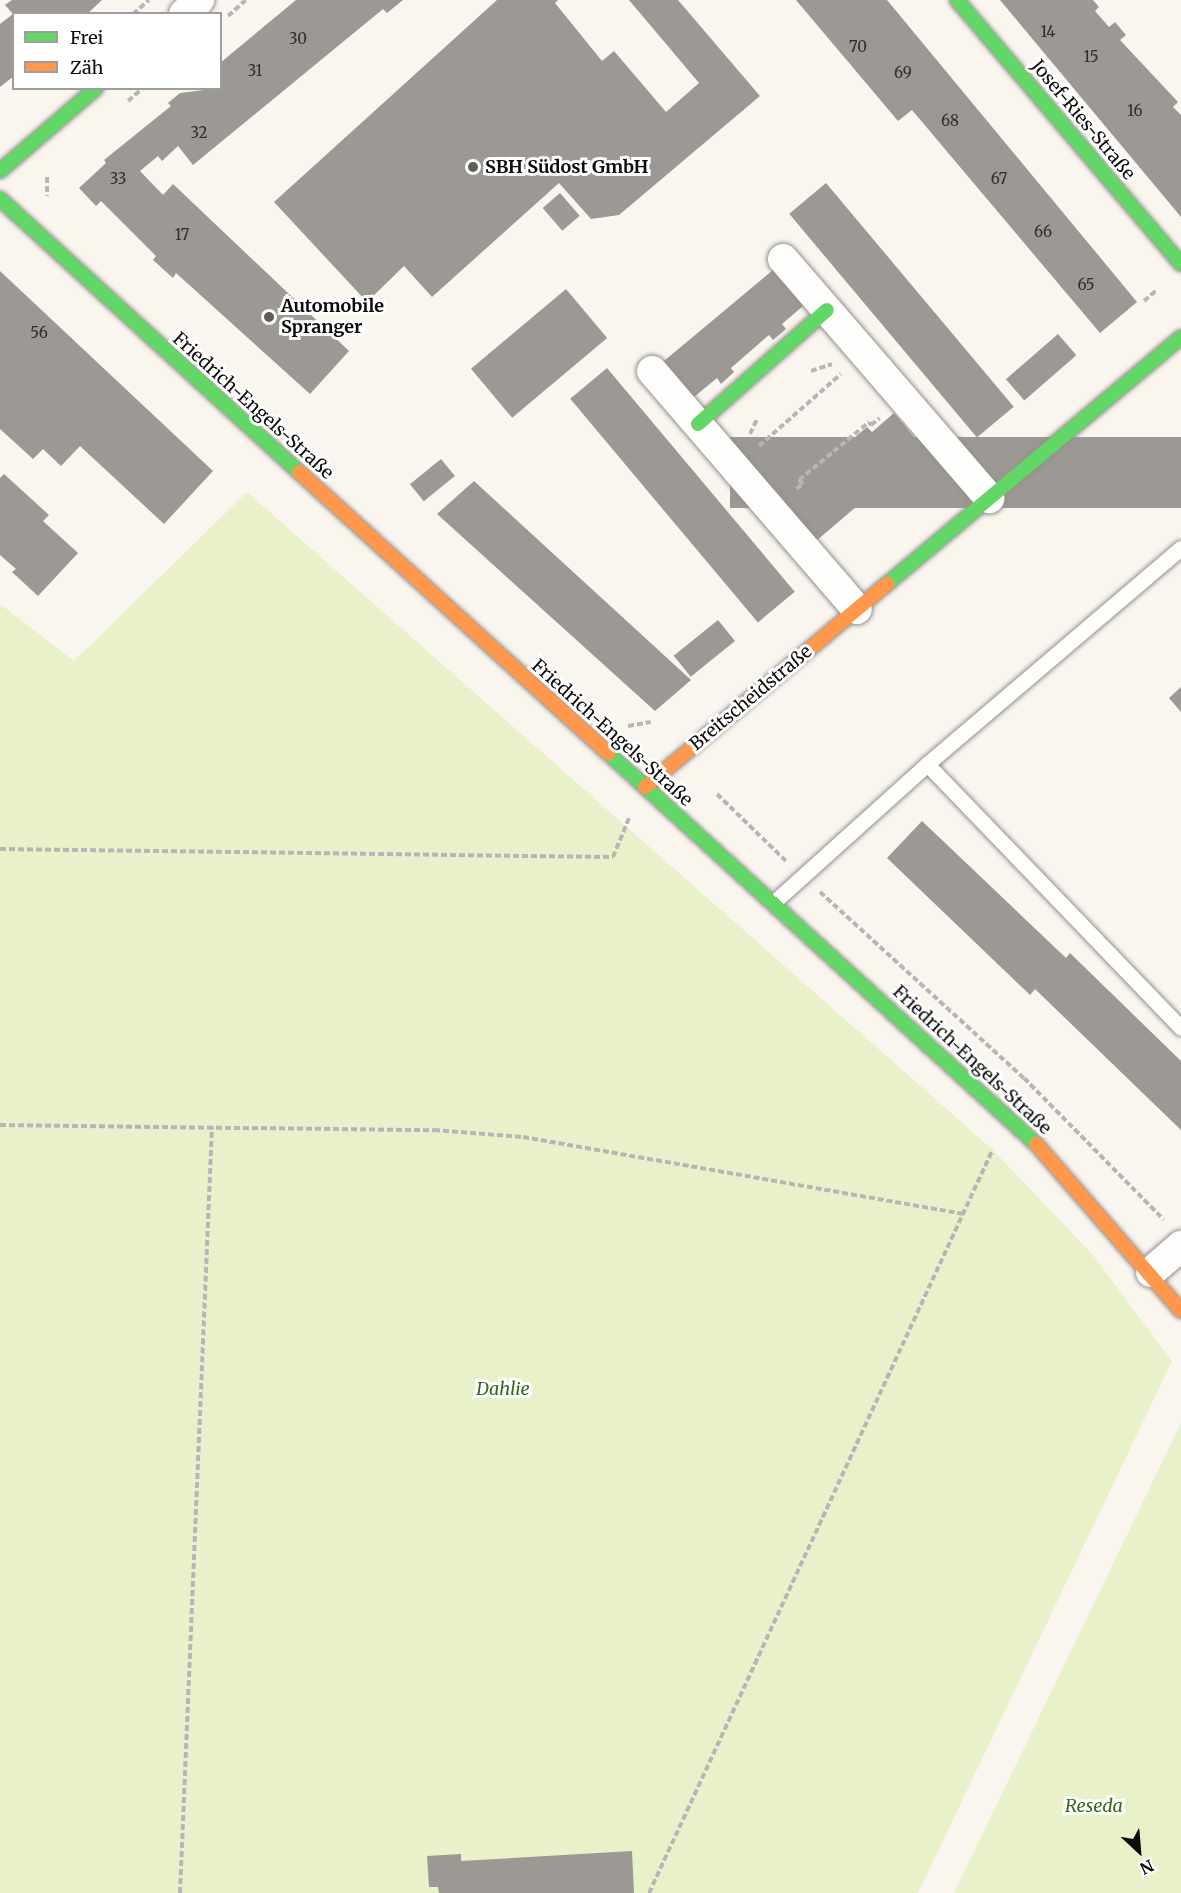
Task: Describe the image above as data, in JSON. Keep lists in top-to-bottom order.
{
  "streets": {
    "street": ["Josef-Ries-Straße", "Friedrich-Engels-Straße", "Breitscheidstraße"]
  },
  "crossings": [
    ["Friedrich-Engels-Straße", "Breitscheidstraße"]
  ],
  "parks": ["Dahlie", "Reseda"],
  "places": ["SBH Südost GmbH", "Automobile Spranger"],
  "house_numbers": [
    "14",
    "30",
    "70",
    "15",
    "31",
    "69",
    "16",
    "68",
    "32",
    "33",
    "67",
    "66",
    "17",
    "65",
    "56"
  ],
  "legend": ["Frei", "Zäh"],
  "north": "bottom right"
}
